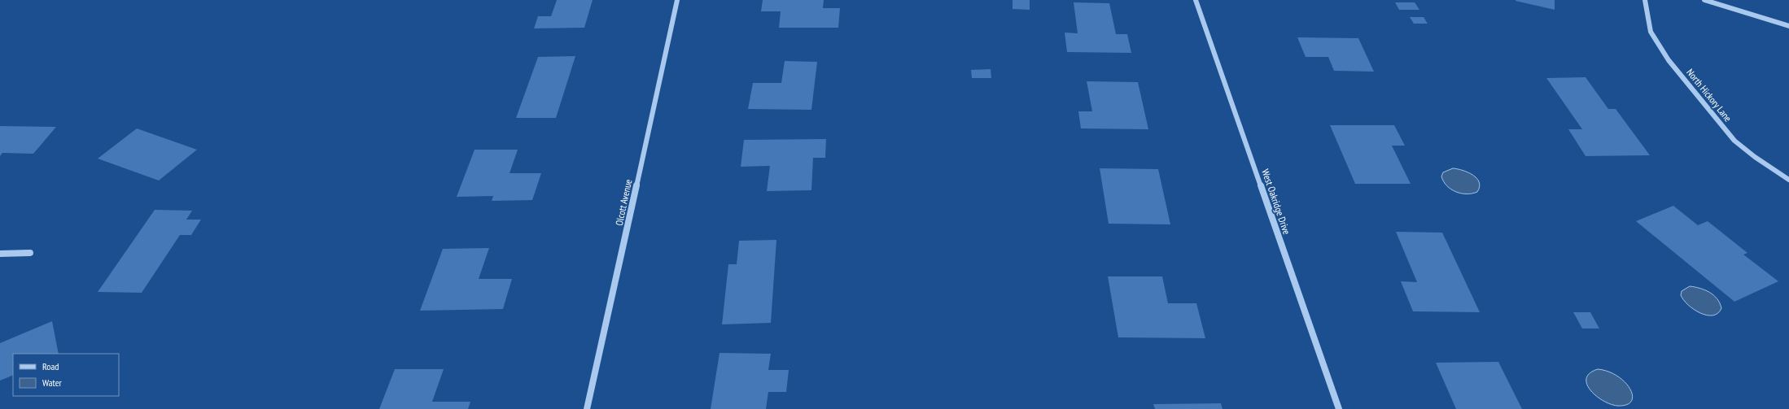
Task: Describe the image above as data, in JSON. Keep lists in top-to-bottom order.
{
  "streets": {
    "street": ["North Hickory Lane", "West Oakridge Drive", "Olcott Avenue"]
  },
  "legend": ["Road", "Water"]
}
